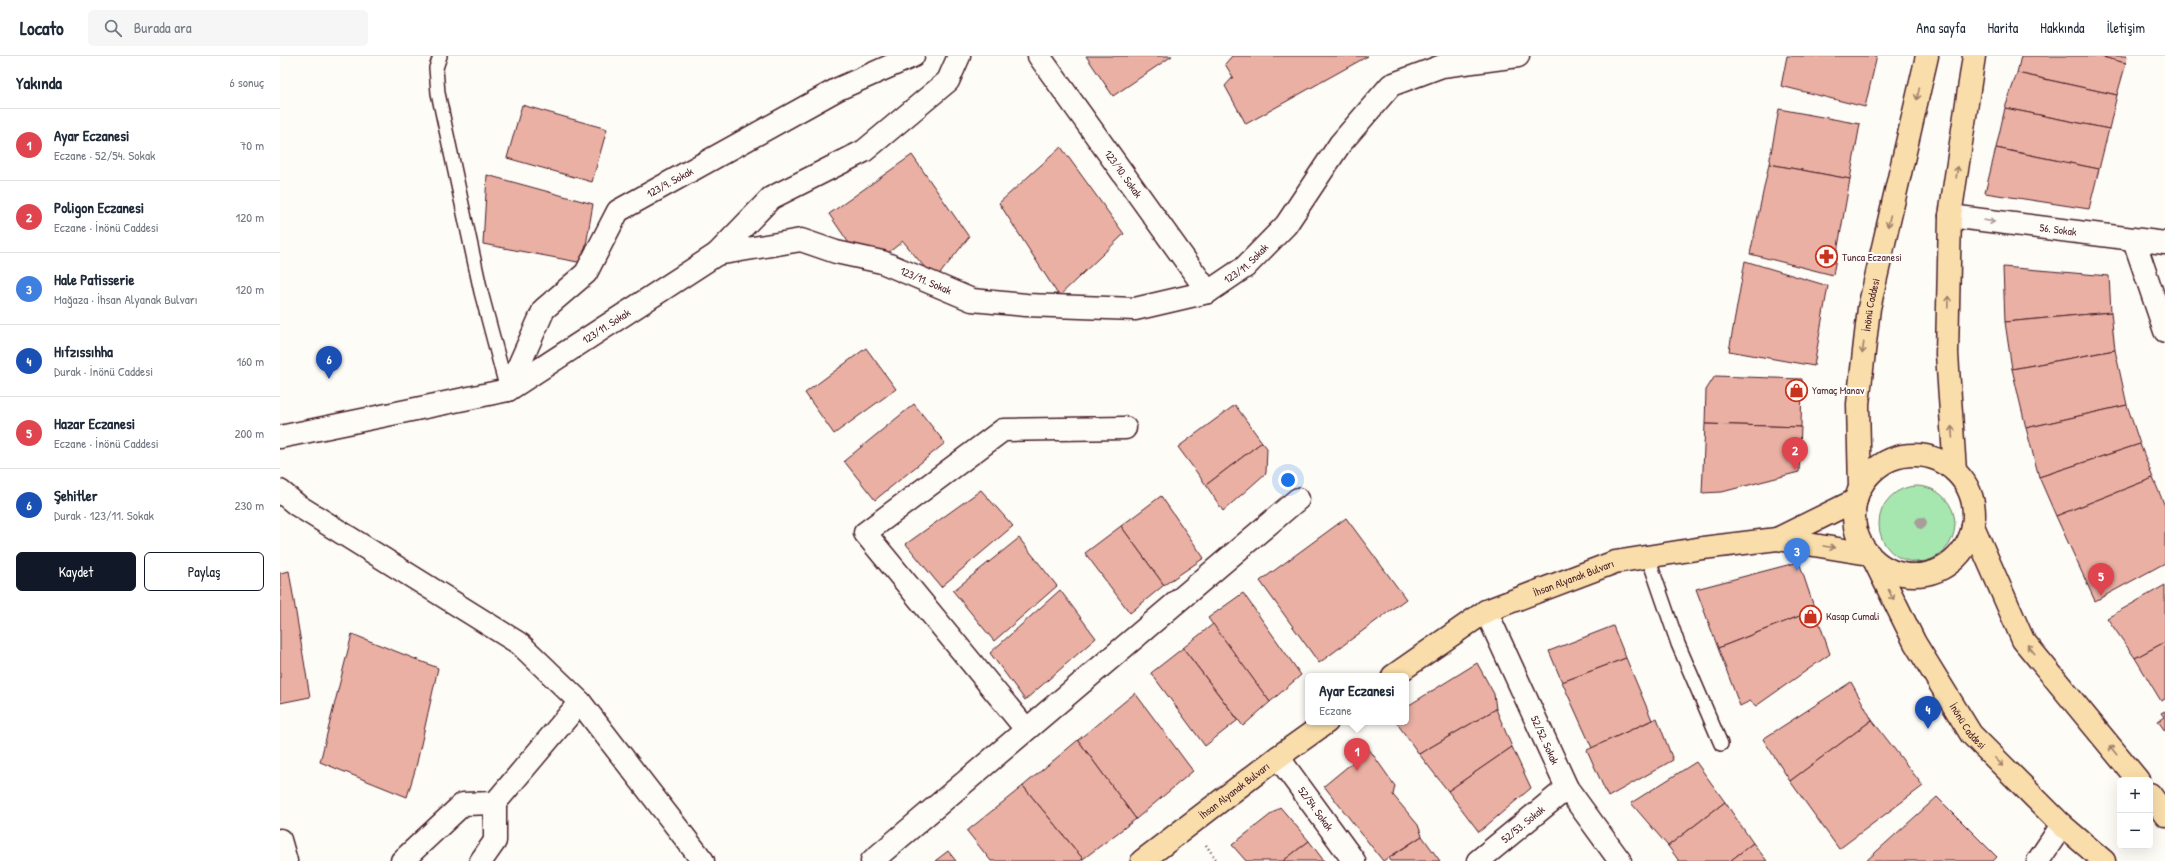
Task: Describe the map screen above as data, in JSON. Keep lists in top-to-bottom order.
{
  "streets": {
    "main road": ["İnönü Caddesi", "İhsan Alyanak Bulvarı"],
    "street": [
      "123/10. Sokak",
      "123/9. Sokak",
      "56. Sokak",
      "123/11. Sokak",
      "52/52. Sokak",
      "52/54. Sokak",
      "52/53. Sokak"
    ]
  },
  "crossings": [
    ["123/10. Sokak", "123/11. Sokak"],
    ["123/9. Sokak", "123/11. Sokak"],
    ["İhsan Alyanak Bulvarı", "52/52. Sokak"],
    ["İhsan Alyanak Bulvarı", "52/54. Sokak"],
    ["52/52. Sokak", "52/53. Sokak"]
  ],
  "one_way": ["56. Sokak"],
  "places": {
    "pharmacy": ["Tunca Eczanesi"],
    "shop": ["Yamaç Manav", "Kasap Cumali"]
  },
  "page": {
    "header": "Locato",
    "search": "Burada ara",
    "nav": [
      "Ana sayfa",
      "Harita",
      "Hakkında",
      "İletişim"
    ],
    "heading": ["Yakında", "6 sonuç"],
    "list": [
      {
        "mark": "1",
        "name": "Ayar Eczanesi",
        "note": "Eczane · 52/54. Sokak",
        "value": "70 m"
      },
      {
        "mark": "2",
        "name": "Poligon Eczanesi",
        "note": "Eczane · İnönü Caddesi",
        "value": "120 m"
      },
      {
        "mark": "3",
        "name": "Hale Patisserie",
        "note": "Mağaza · İhsan Alyanak Bulvarı",
        "value": "120 m"
      },
      {
        "mark": "4",
        "name": "Hıfzıssıhha",
        "note": "Durak · İnönü Caddesi",
        "value": "160 m"
      },
      {
        "mark": "5",
        "name": "Hazar Eczanesi",
        "note": "Eczane · İnönü Caddesi",
        "value": "200 m"
      },
      {
        "mark": "6",
        "name": "Şehitler",
        "note": "Durak · 123/11. Sokak",
        "value": "230 m"
      }
    ],
    "pins": [
      "6",
      "2",
      "3",
      "5",
      "4",
      "1"
    ],
    "buttons": ["Kaydet", "Paylaş"],
    "popup": ["Ayar Eczanesi", "Eczane"],
    "map_buttons": ["+", "−"]
  }
}
